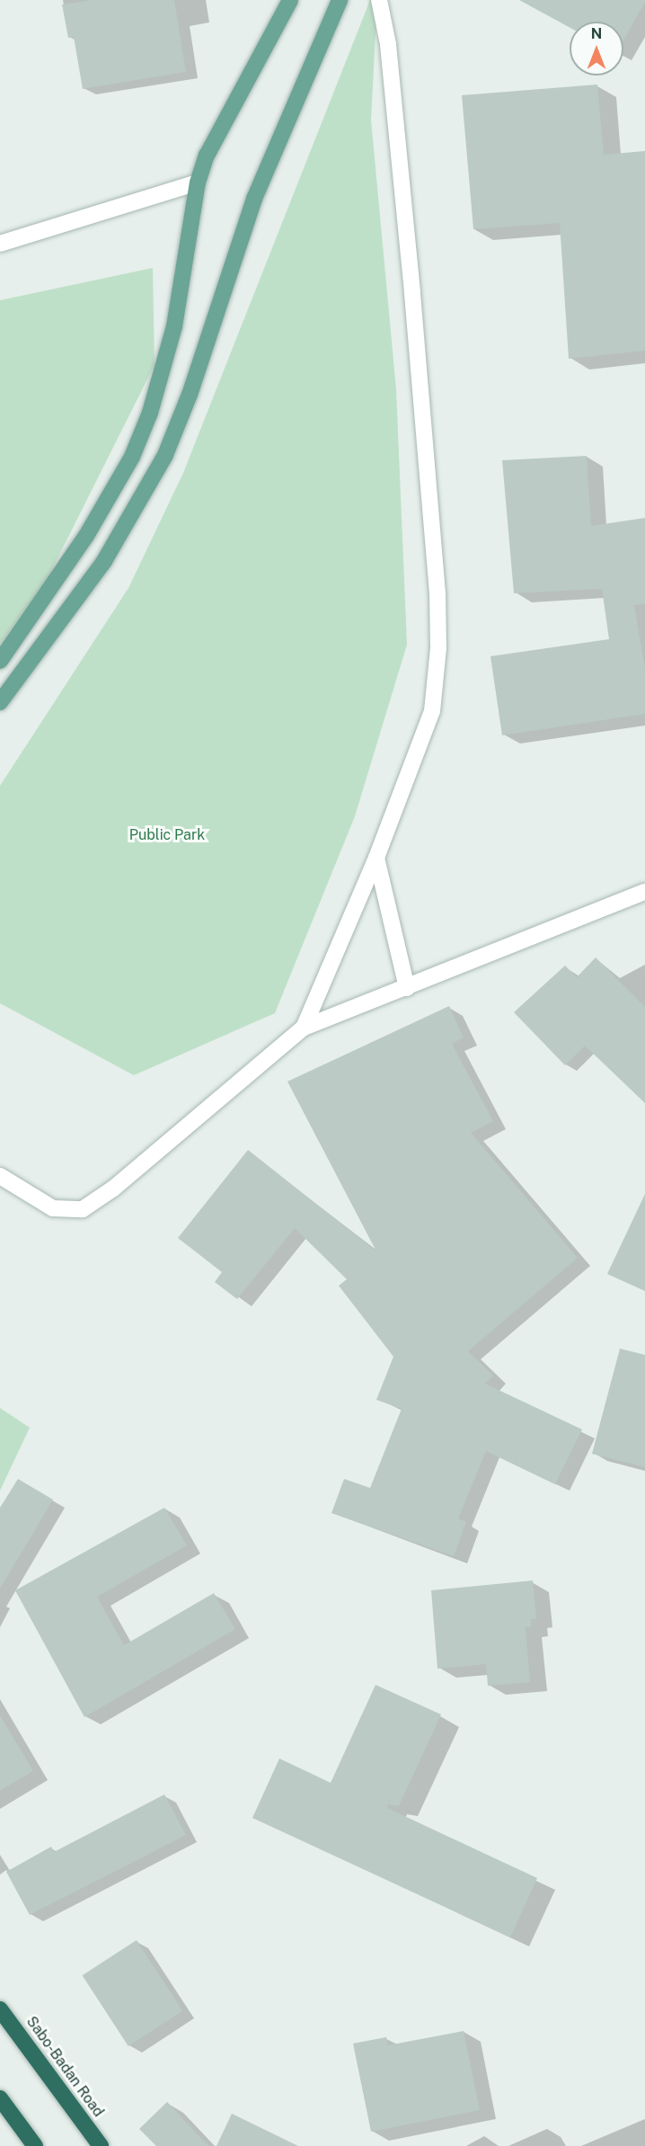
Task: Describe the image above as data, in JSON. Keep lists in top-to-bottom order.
{
  "streets": {
    "highway": ["Sabo-Badan Road"]
  },
  "parks": ["Public Park"],
  "north": "top"
}
